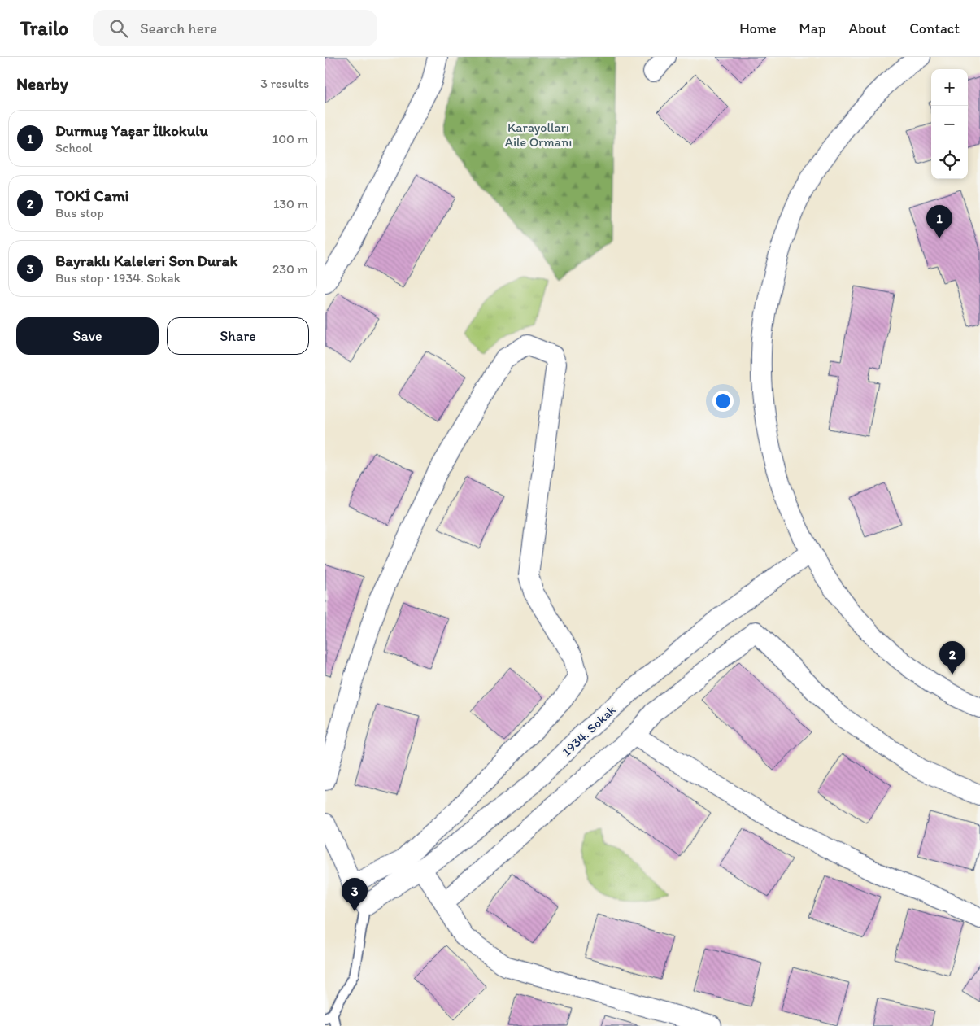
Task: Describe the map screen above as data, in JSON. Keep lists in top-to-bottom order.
{
  "streets": {
    "street": ["1934. Sokak"]
  },
  "parks": ["Karayolları Aile Ormanı"],
  "page": {
    "header": "Trailo",
    "search": "Search here",
    "nav": [
      "Home",
      "Map",
      "About",
      "Contact"
    ],
    "heading": ["Nearby", "3 results"],
    "map_buttons": ["+", "−"],
    "list": [
      {
        "mark": "1",
        "name": "Durmuş Yaşar İlkokulu",
        "note": "School",
        "value": "100 m"
      },
      {
        "mark": "2",
        "name": "TOKİ Cami",
        "note": "Bus stop",
        "value": "130 m"
      },
      {
        "mark": "3",
        "name": "Bayraklı Kaleleri Son Durak",
        "note": "Bus stop · 1934. Sokak",
        "value": "230 m"
      }
    ],
    "pins": ["1", "2", "3"],
    "buttons": ["Save", "Share"]
  }
}
